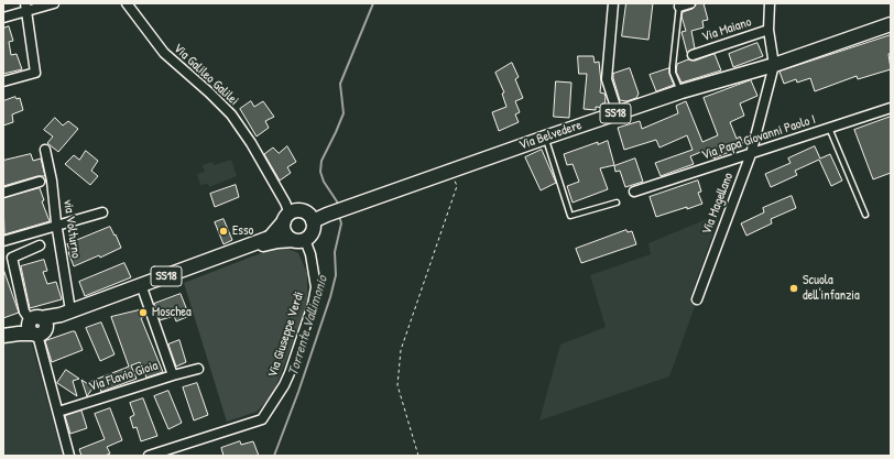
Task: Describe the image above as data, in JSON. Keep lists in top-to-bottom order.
{
  "streets": {
    "main road": ["SS18", "Via Belvedere"],
    "street": [
      "Via Maiano",
      "Via Galileo Galilei",
      "Via Papa Giovanni Paolo I",
      "Via Magellano",
      "via Volturno",
      "Via Giuseppe Verdi",
      "Via Flavio Gioia"
    ]
  },
  "crossings": [
    ["Via Galileo Galilei", "SS18"],
    ["Via Galileo Galilei", "Via Belvedere"],
    ["Via Galileo Galilei", "Via Giuseppe Verdi"],
    ["SS18", "Via Belvedere"],
    ["SS18", "via Volturno"],
    ["SS18", "Via Giuseppe Verdi"],
    ["Via Belvedere", "Via Magellano"],
    ["Via Belvedere", "Via Giuseppe Verdi"],
    ["Via Papa Giovanni Paolo I", "Via Magellano"]
  ],
  "water": ["Torrente Vallimonio"],
  "places": ["Esso", "Scuola dell'infanzia", "Moschea"]
}
